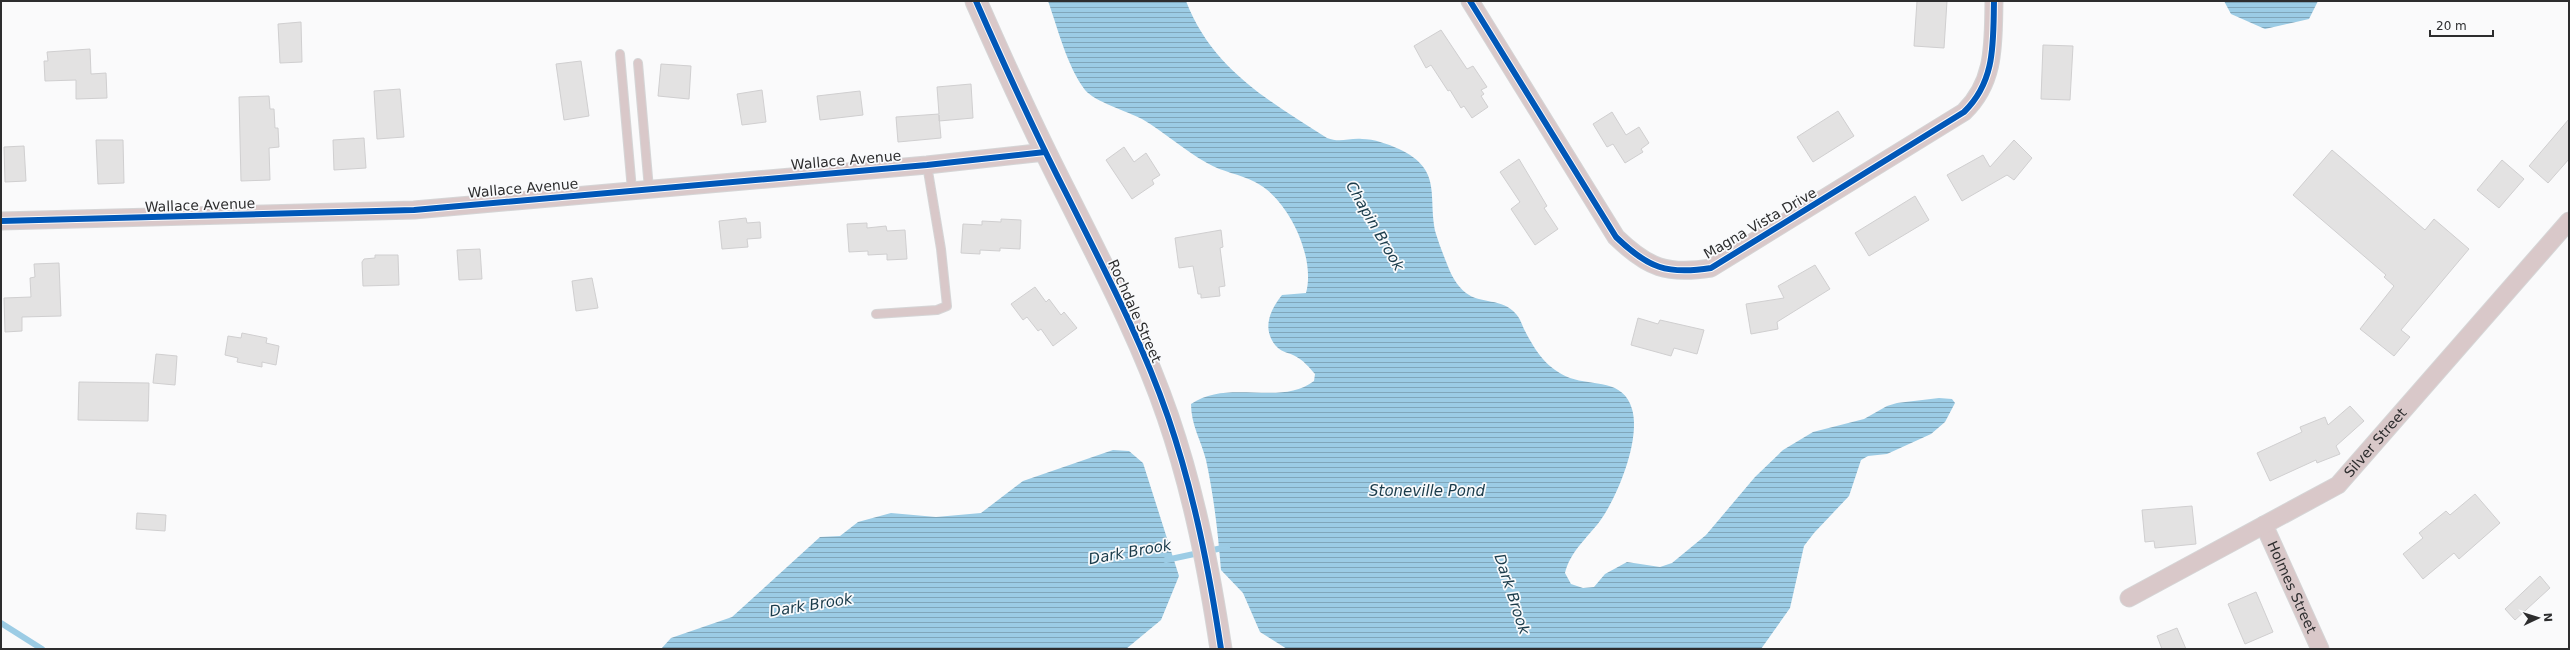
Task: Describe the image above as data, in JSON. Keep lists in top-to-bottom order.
{
  "streets": {
    "street": [
      "Wallace Avenue",
      "Magna Vista Drive",
      "Rochdale Street",
      "Silver Street",
      "Holmes Street"
    ]
  },
  "crossings": [
    ["Wallace Avenue", "Rochdale Street"],
    ["Silver Street", "Holmes Street"]
  ],
  "water": ["Chapin Brook", "Stoneville Pond", "Dark Brook"],
  "scale_bar": "20 m",
  "north": "right"
}
